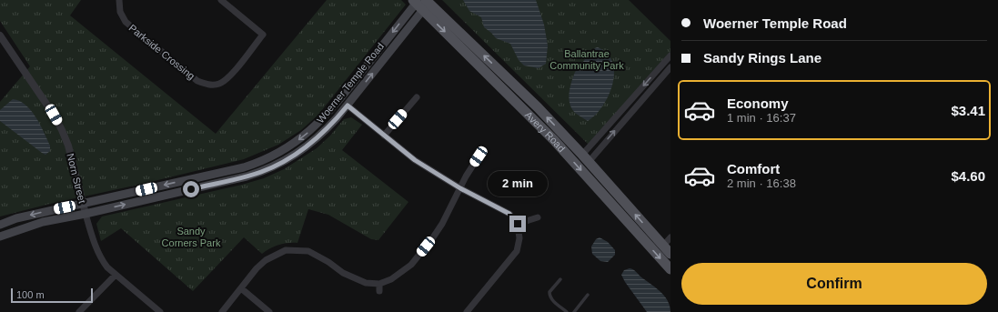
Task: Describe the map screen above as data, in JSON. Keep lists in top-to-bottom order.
{
  "streets": {
    "main road": ["Woerner Temple Road", "Avery Road"],
    "street": ["Parkside Crossing", "Norn Street"]
  },
  "crossings": [
    ["Woerner Temple Road", "Avery Road"],
    ["Woerner Temple Road", "Norn Street"]
  ],
  "parks": ["Ballantrae Community Park", "Sandy Corners Park"],
  "scale_bar": "100 m",
  "page": {
    "banner": ["Woerner Temple Road", "Sandy Rings Lane"],
    "list": [
      {
        "name": "Economy",
        "note": "1 min · 16:37",
        "value": "$3.41"
      },
      {
        "name": "Comfort",
        "note": "2 min · 16:38",
        "value": "$4.60"
      }
    ],
    "bubble": "2 min",
    "buttons": "Confirm",
    "scale": "100 m"
  }
}
